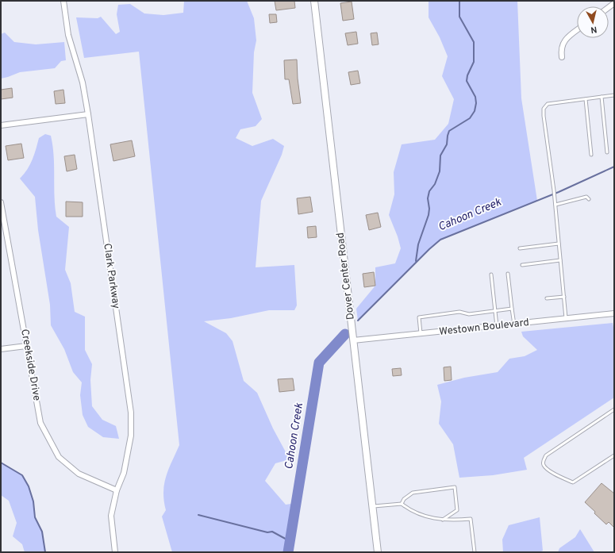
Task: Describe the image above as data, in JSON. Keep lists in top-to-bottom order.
{
  "streets": {
    "street": [
      "Clark Parkway",
      "Dover Center Road",
      "Westown Boulevard",
      "Creekside Drive"
    ]
  },
  "crossings": [
    ["Clark Parkway", "Creekside Drive"],
    ["Dover Center Road", "Westown Boulevard"]
  ],
  "water": ["Cahoon Creek"],
  "north": "bottom"
}
